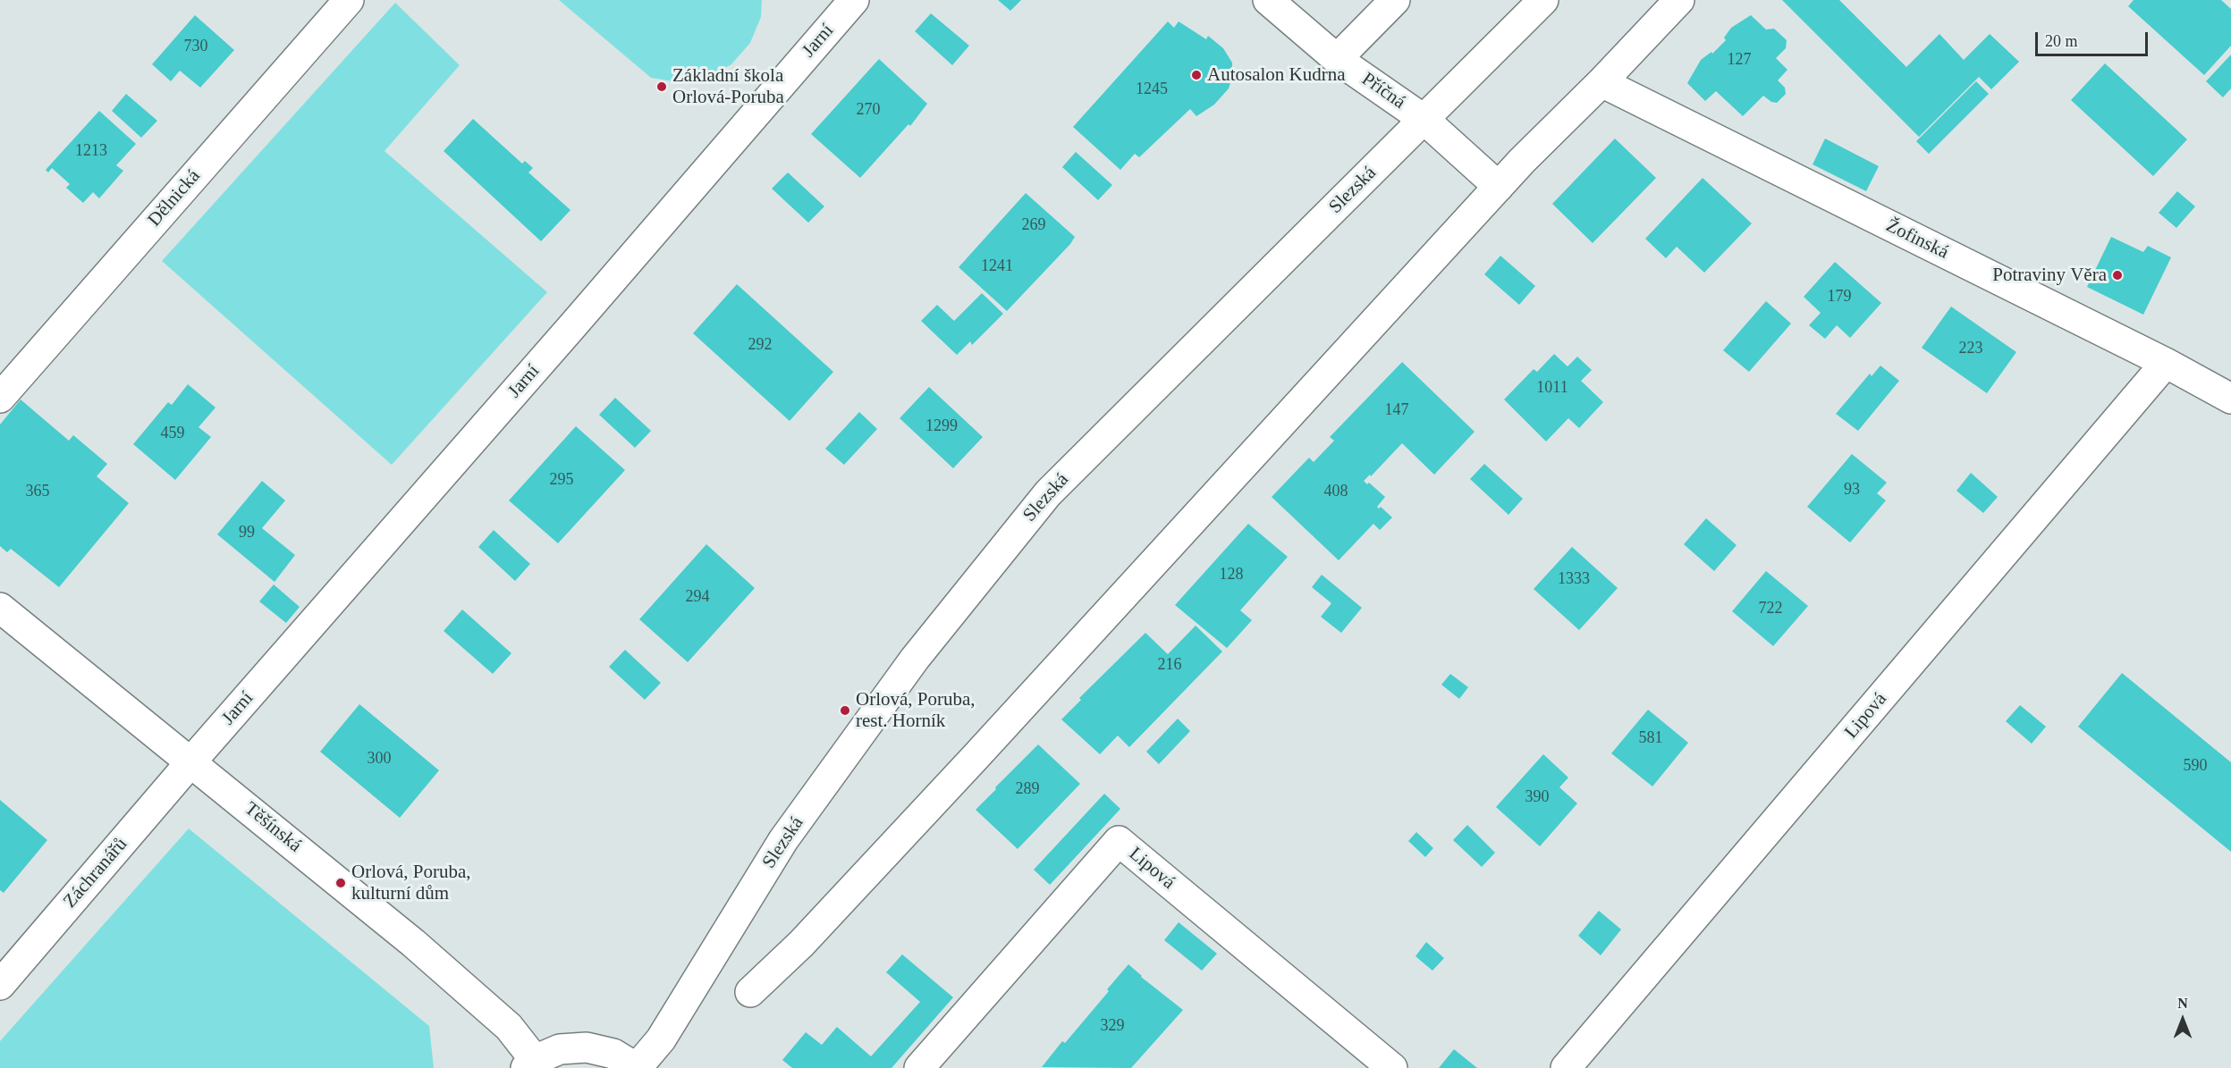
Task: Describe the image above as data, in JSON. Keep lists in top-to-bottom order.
{
  "streets": {
    "street": [
      "Jarní",
      "Příčná",
      "Slezská",
      "Dělnická",
      "Žofinská",
      "Lipová",
      "Těšínská",
      "Záchranářů"
    ]
  },
  "crossings": [
    ["Jarní", "Těšínská"],
    ["Jarní", "Záchranářů"],
    ["Příčná", "Slezská"],
    ["Žofinská", "Lipová"],
    ["Těšínská", "Záchranářů"]
  ],
  "places": [
    "Autosalon Kudrna",
    "Základní škola Orlová-Poruba",
    "Potraviny Věra",
    "Orlová, Poruba, rest. Horník",
    "Orlová, Poruba, kulturní dům"
  ],
  "house_numbers": [
    "730",
    "127",
    "1245",
    "270",
    "1213",
    "269",
    "1241",
    "179",
    "292",
    "223",
    "1011",
    "147",
    "1299",
    "459",
    "295",
    "93",
    "365",
    "408",
    "99",
    "128",
    "1333",
    "294",
    "722",
    "216",
    "581",
    "300",
    "590",
    "289",
    "390",
    "329"
  ],
  "scale_bar": "20 m",
  "north": "top"
}
